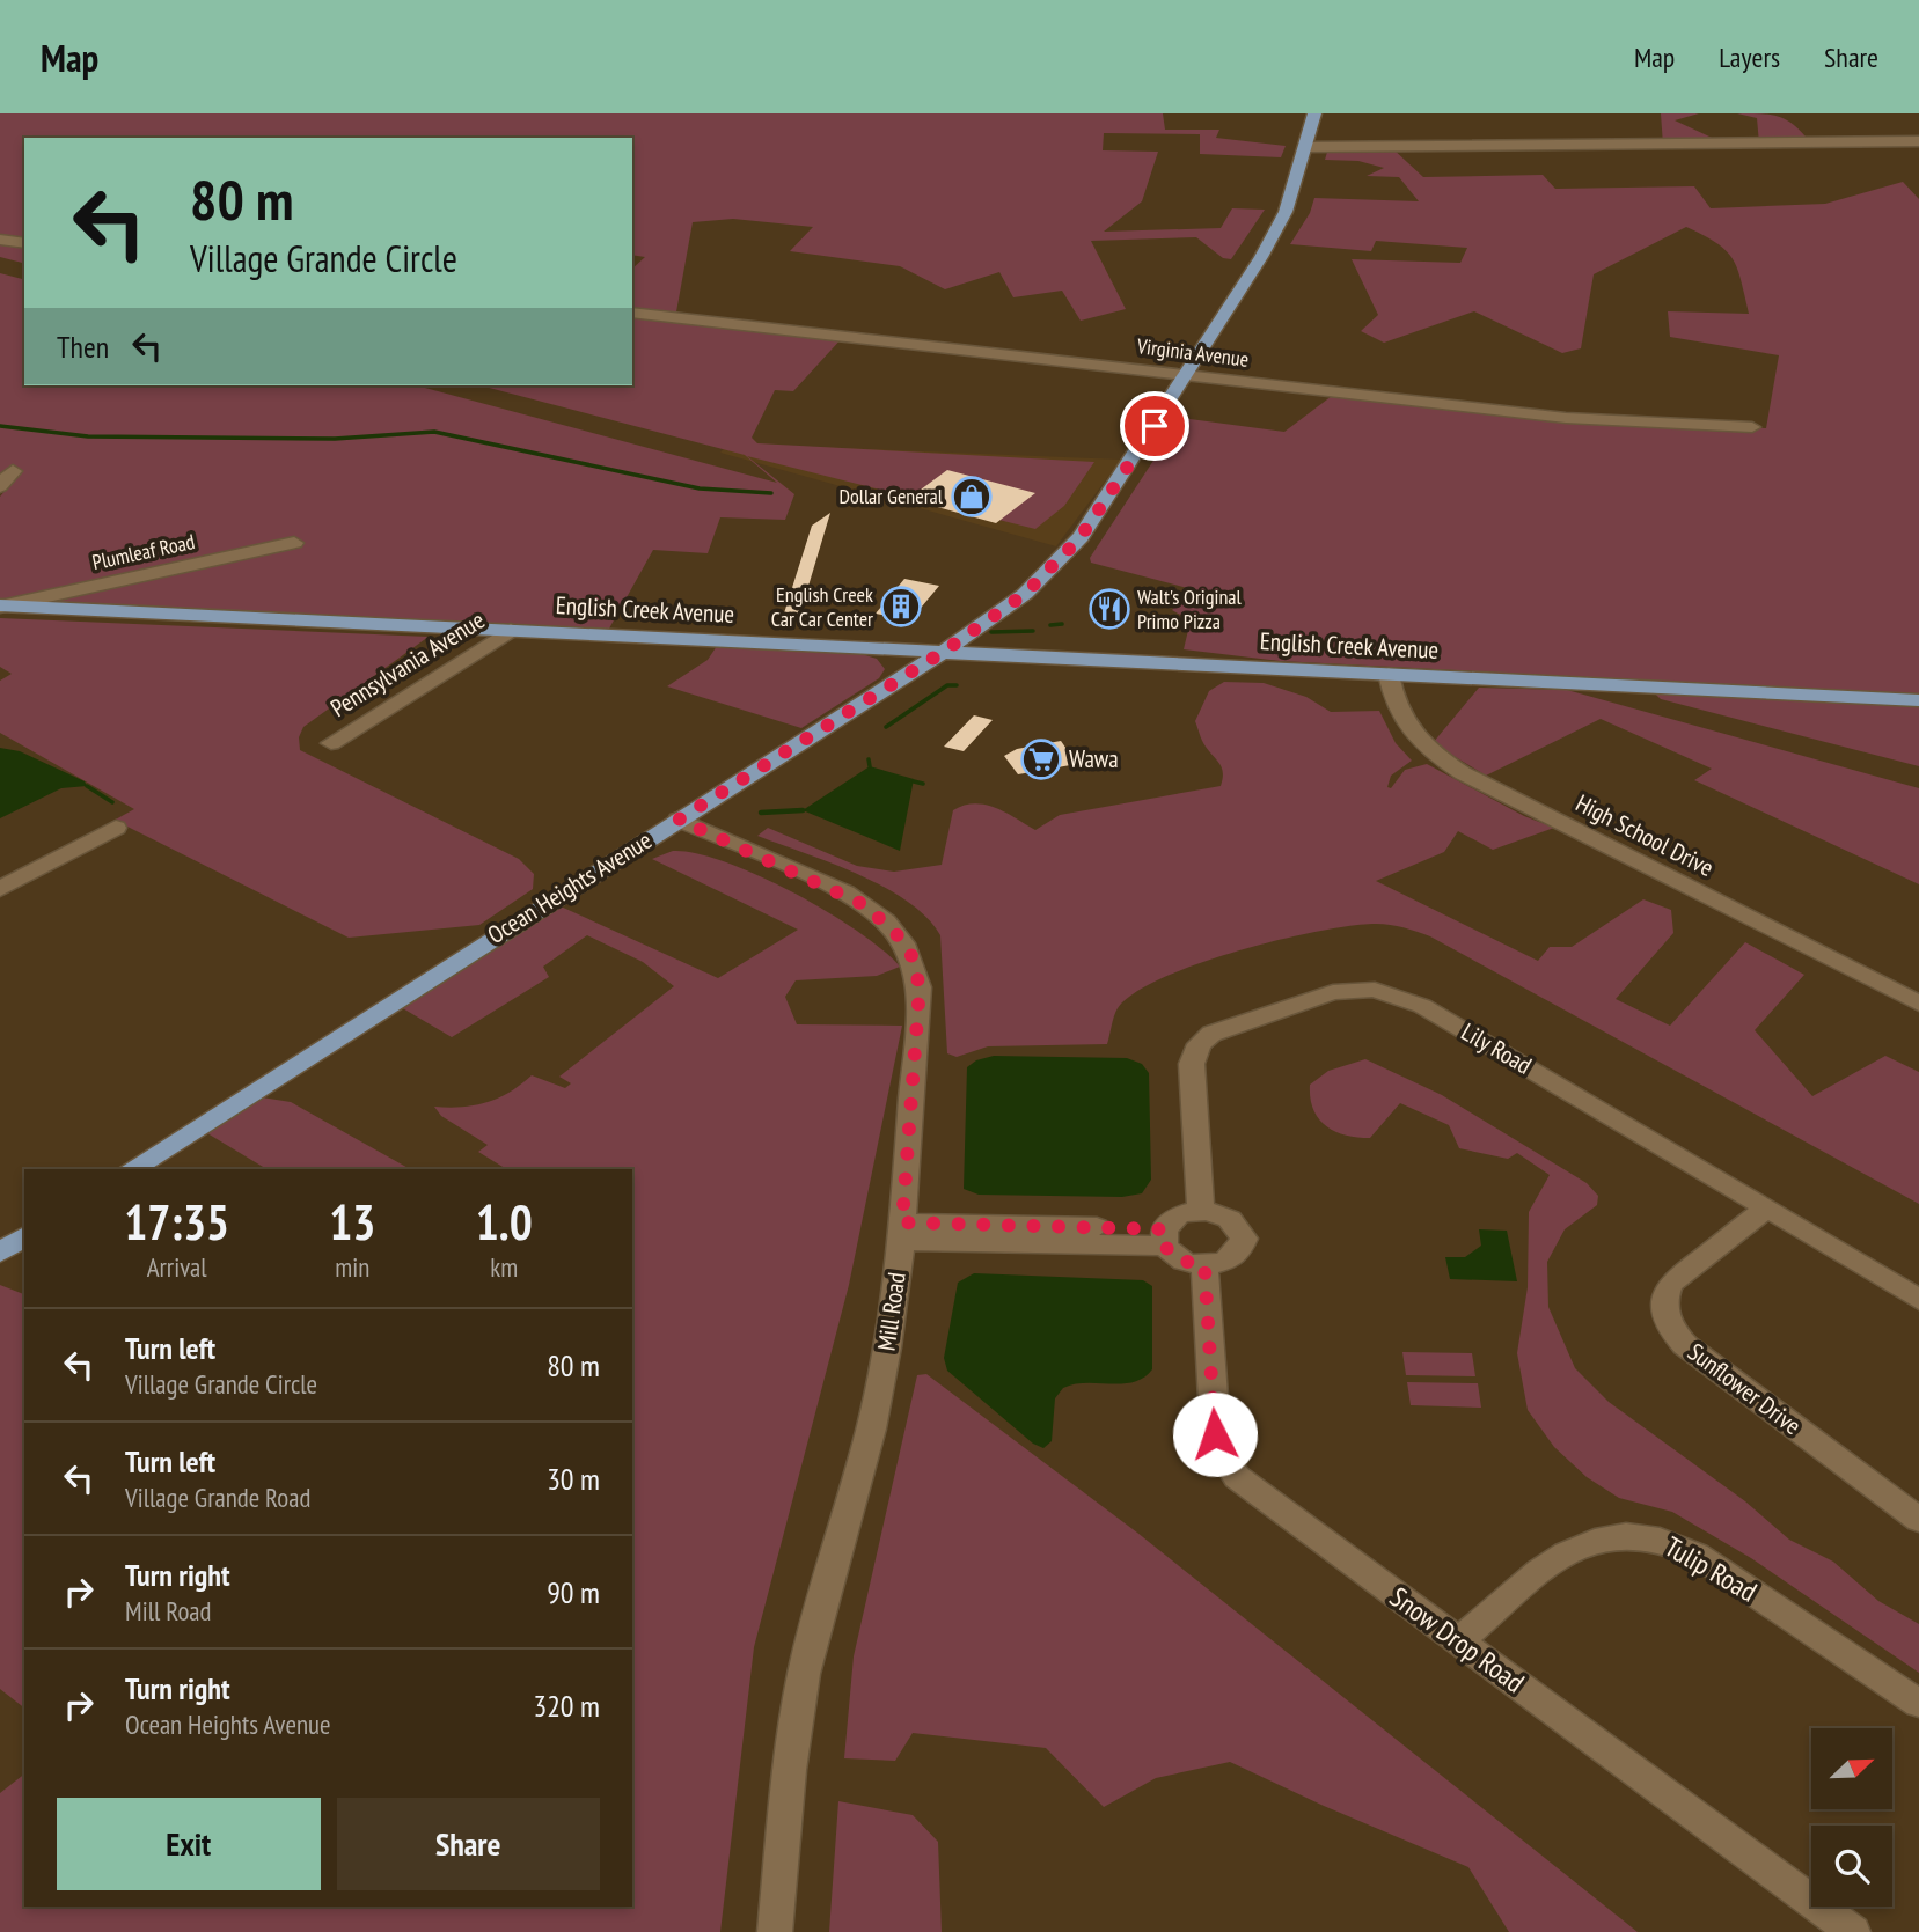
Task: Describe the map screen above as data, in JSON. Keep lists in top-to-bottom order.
{
  "streets": {
    "main road": ["English Creek Avenue", "Ocean Heights Avenue"],
    "street": [
      "Virginia Avenue",
      "Plumleaf Road",
      "Pennsylvania Avenue",
      "High School Drive",
      "Lily Road",
      "Mill Road",
      "Sunflower Drive",
      "Tulip Road",
      "Snow Drop Road"
    ]
  },
  "crossings": [
    ["Virginia Avenue", "Ocean Heights Avenue"],
    ["Plumleaf Road", "English Creek Avenue"],
    ["English Creek Avenue", "Pennsylvania Avenue"],
    ["English Creek Avenue", "High School Drive"],
    ["English Creek Avenue", "Ocean Heights Avenue"],
    ["Ocean Heights Avenue", "Mill Road"],
    ["Lily Road", "Sunflower Drive"],
    ["Lily Road", "Snow Drop Road"],
    ["Tulip Road", "Snow Drop Road"]
  ],
  "places": {
    "shop": ["Dollar General"],
    "building": ["English Creek Car Car Center"],
    "restaurant": ["Walt's Original Primo Pizza"],
    "supermarket": ["Wawa"]
  },
  "north": "top right",
  "page": {
    "header": "Map",
    "nav": ["Map", "Layers", "Share"],
    "turn": ["80 m", "Village Grande Circle"],
    "then": "Then",
    "eta": [
      "17:35",
      "Arrival",
      "13",
      "min",
      "1.0",
      "km"
    ],
    "list": [
      {
        "name": "Turn left",
        "note": "Village Grande Circle",
        "value": "80 m"
      },
      {
        "name": "Turn left",
        "note": "Village Grande Road",
        "value": "30 m"
      },
      {
        "name": "Turn right",
        "note": "Mill Road",
        "value": "90 m"
      },
      {
        "name": "Turn right",
        "note": "Ocean Heights Avenue",
        "value": "320 m"
      }
    ],
    "buttons": ["Exit", "Share"]
  }
}
